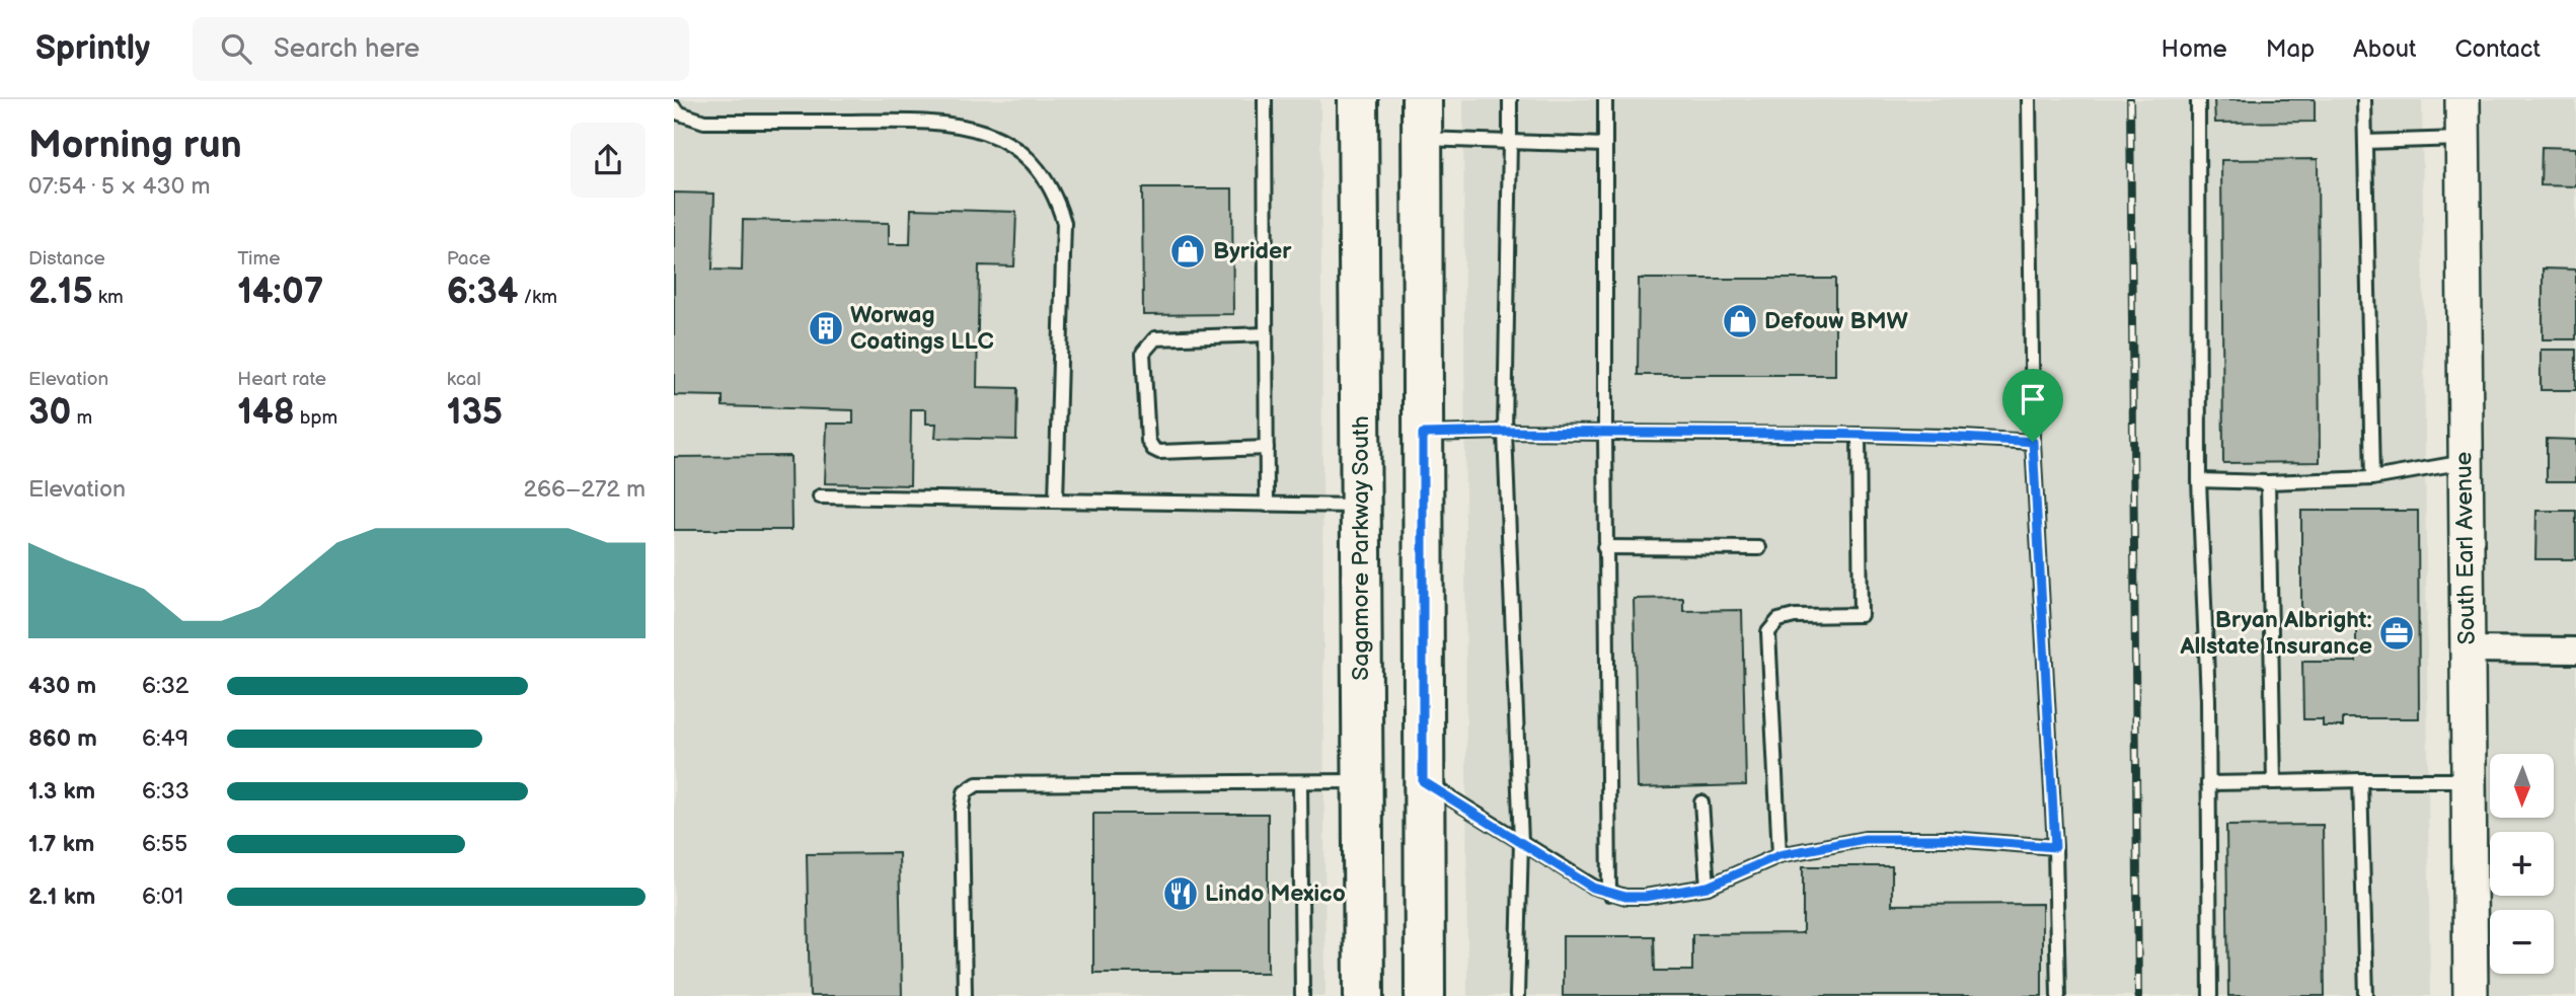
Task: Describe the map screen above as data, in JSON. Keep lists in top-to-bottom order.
{
  "streets": {
    "main road": ["Sagamore Parkway South"],
    "street": ["South Earl Avenue"]
  },
  "places": {
    "shop": ["Byrider", "Defouw BMW"],
    "building": ["Worwag Coatings LLC"],
    "office": ["Bryan Albright: Allstate Insurance"],
    "restaurant": ["Lindo Mexico"]
  },
  "north": "bottom",
  "page": {
    "header": "Sprintly",
    "search": "Search here",
    "nav": [
      "Home",
      "Map",
      "About",
      "Contact"
    ],
    "heading": ["Morning run", "07:54 · 5 × 430 m"],
    "stats": [
      ["Distance", "2.15 km"],
      ["Time", "14:07"],
      ["Pace", "6:34 /km"],
      ["Elevation", "30 m"],
      ["Heart rate", "148 bpm"],
      ["kcal", "135"]
    ],
    "chart": ["Elevation", "266–272 m"],
    "list": [
      {
        "name": "430 m",
        "note": "6:32"
      },
      {
        "name": "860 m",
        "note": "6:49"
      },
      {
        "name": "1.3 km",
        "note": "6:33"
      },
      {
        "name": "1.7 km",
        "note": "6:55"
      },
      {
        "name": "2.1 km",
        "note": "6:01"
      }
    ],
    "map_buttons": ["+", "−"]
  }
}
